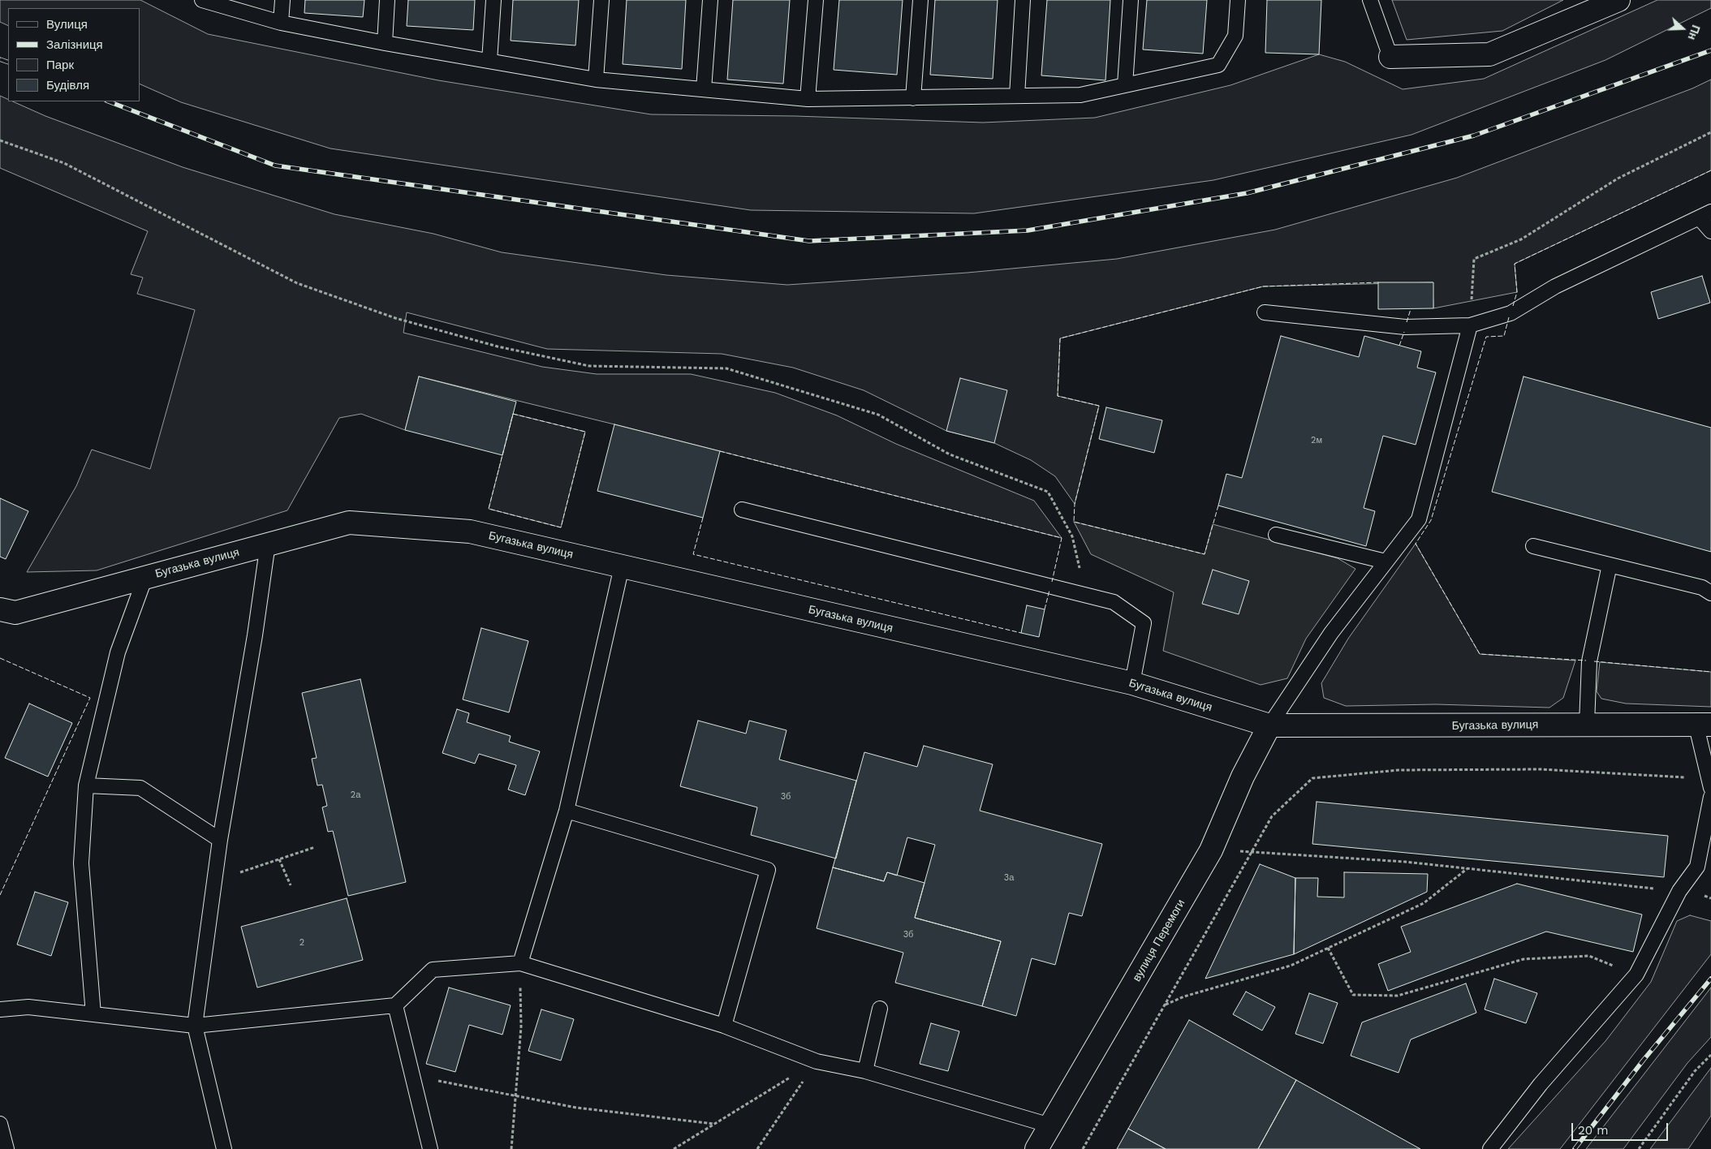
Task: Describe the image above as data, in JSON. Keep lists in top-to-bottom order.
{
  "streets": {
    "street": ["Бугазька вулиця", "вулиця Перемоги"]
  },
  "crossings": [
    ["Бугазька вулиця", "вулиця Перемоги"]
  ],
  "house_numbers": [
    "2м",
    "2а",
    "3б",
    "3а",
    "3б",
    "2"
  ],
  "legend": [
    "Вулиця",
    "Залізниця",
    "Парк",
    "Будівля"
  ],
  "scale_bar": "20 m",
  "north": "right"
}
